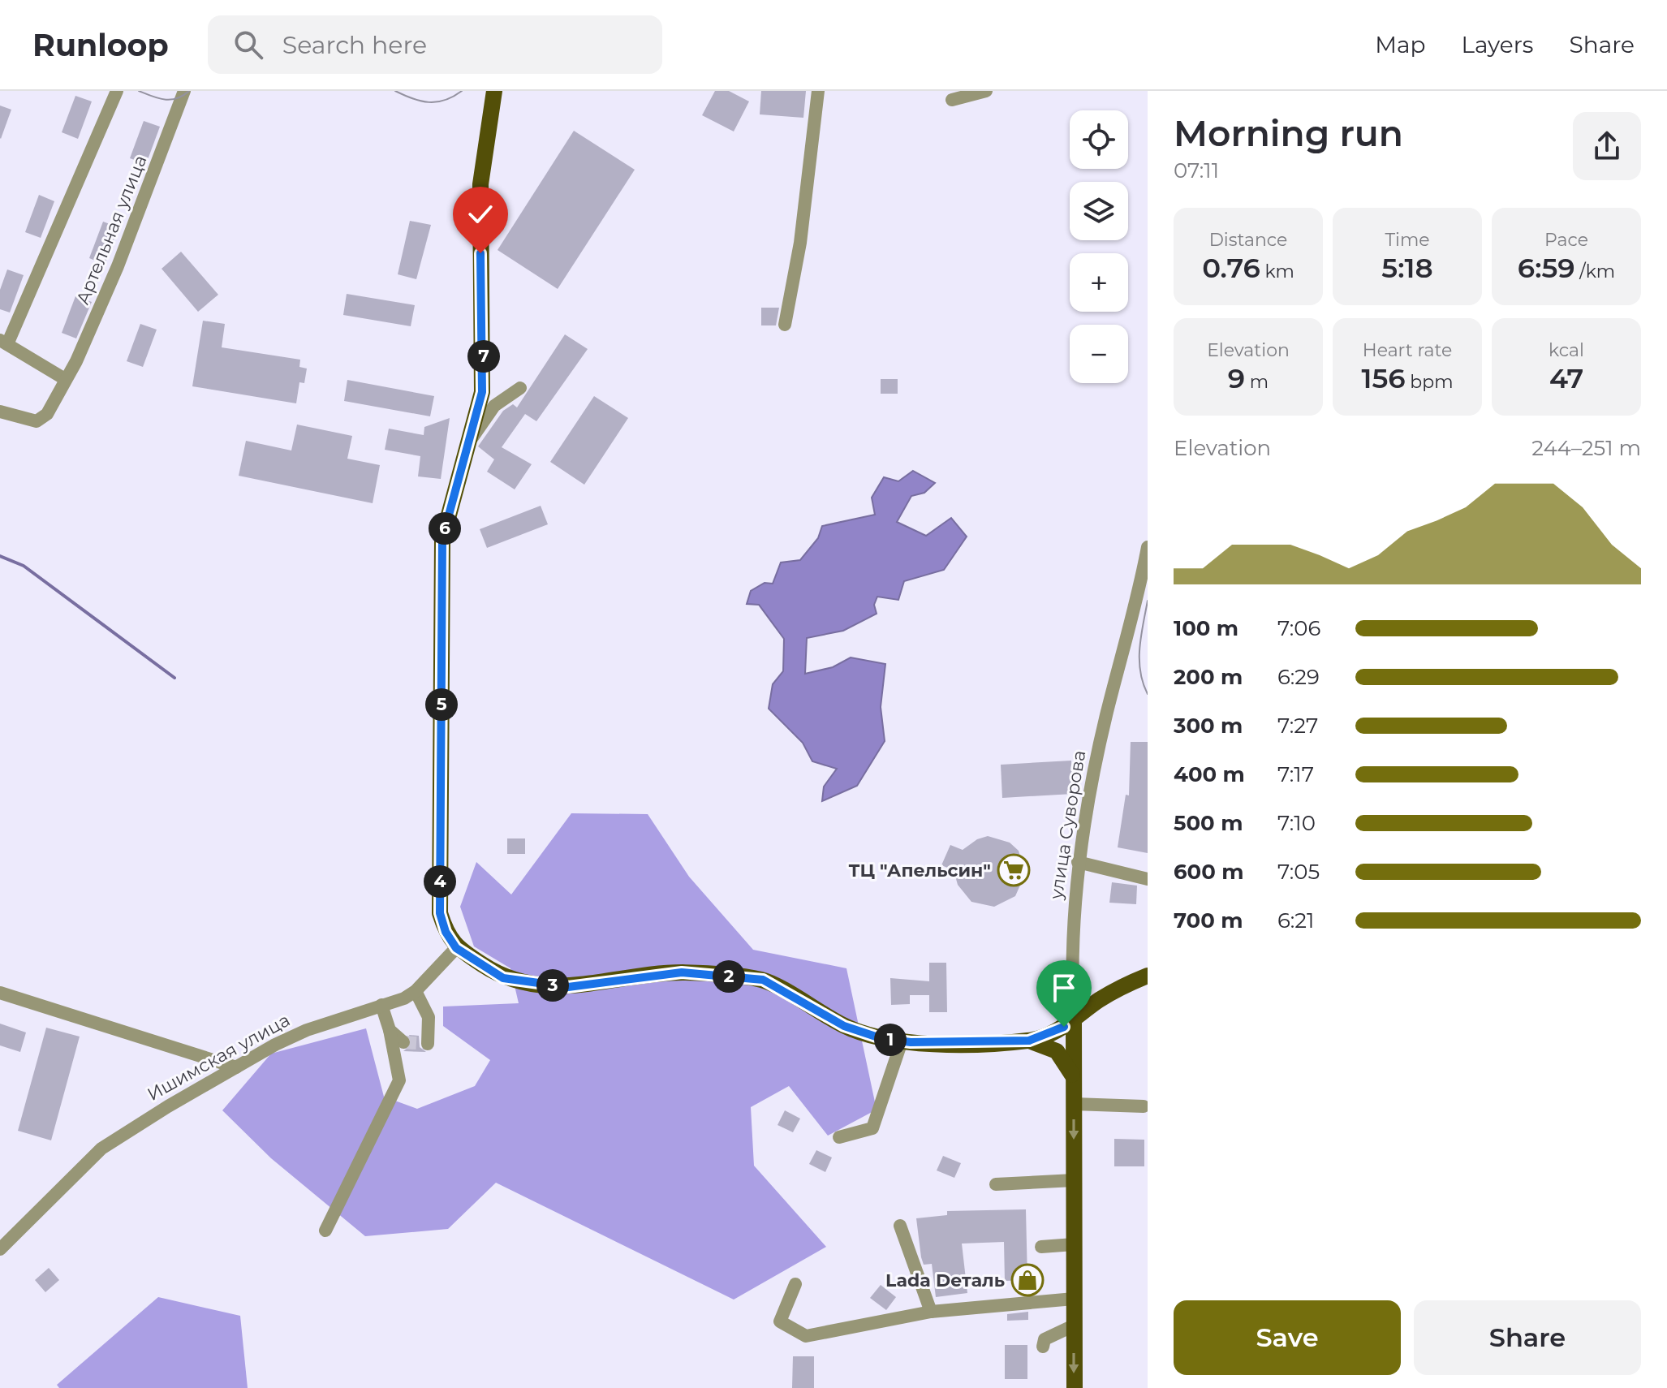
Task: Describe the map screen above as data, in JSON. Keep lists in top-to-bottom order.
{
  "streets": {
    "main road": ["улица Суворова"],
    "street": ["Артельная улица", "Ишимская улица"]
  },
  "places": {
    "supermarket": ["ТЦ \"Апельсин\""],
    "shop": ["Lada Dеталь"]
  },
  "page": {
    "header": "Runloop",
    "search": "Search here",
    "nav": ["Map", "Layers", "Share"],
    "heading": ["Morning run", "07:11"],
    "map_buttons": ["+", "−"],
    "stats": [
      ["Distance", "0.76 km"],
      ["Time", "5:18"],
      ["Pace", "6:59 /km"],
      ["Elevation", "9 m"],
      ["Heart rate", "156 bpm"],
      ["kcal", "47"]
    ],
    "pins": [
      "7",
      "6",
      "5",
      "4",
      "2",
      "3",
      "1"
    ],
    "chart": ["Elevation", "244–251 m"],
    "list": [
      {
        "name": "100 m",
        "note": "7:06"
      },
      {
        "name": "200 m",
        "note": "6:29"
      },
      {
        "name": "300 m",
        "note": "7:27"
      },
      {
        "name": "400 m",
        "note": "7:17"
      },
      {
        "name": "500 m",
        "note": "7:10"
      },
      {
        "name": "600 m",
        "note": "7:05"
      },
      {
        "name": "700 m",
        "note": "6:21"
      }
    ],
    "buttons": ["Save", "Share"]
  }
}
